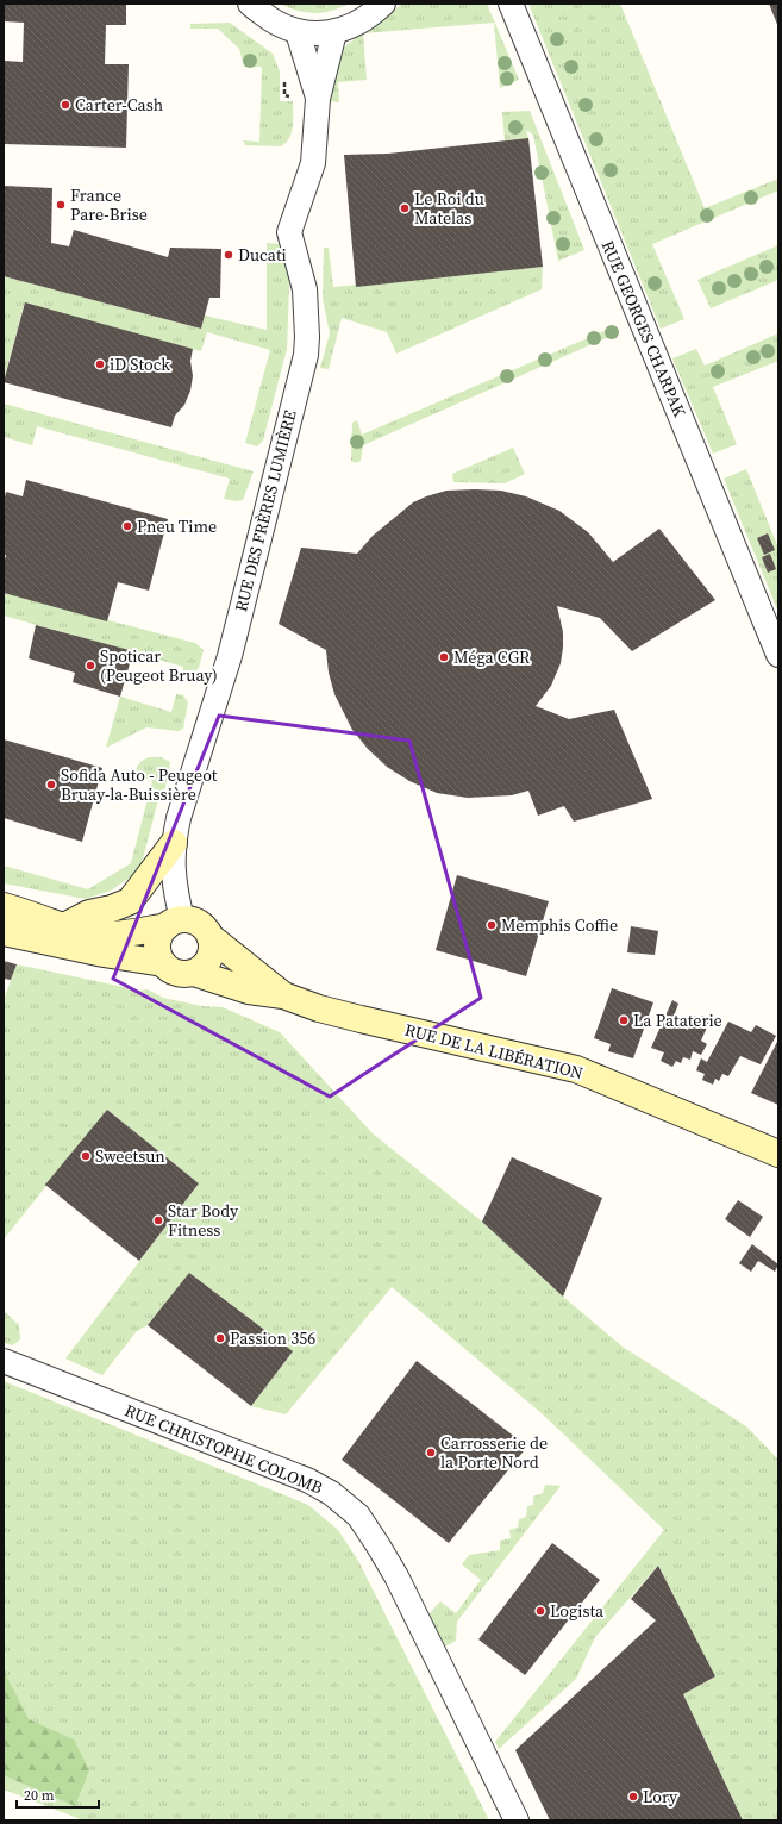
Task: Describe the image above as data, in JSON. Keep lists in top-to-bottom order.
{
  "streets": {
    "main road": ["RUE DE LA LIBÉRATION"],
    "street": ["RUE GEORGES CHARPAK", "RUE DES FRÈRES LUMIÈRE", "RUE CHRISTOPHE COLOMB"]
  },
  "crossings": [
    ["RUE DES FRÈRES LUMIÈRE", "RUE DE LA LIBÉRATION"]
  ],
  "places": [
    "Carter-Cash",
    "France Pare-Brise",
    "Le Roi du Matelas",
    "Ducati",
    "iD Stock",
    "Pneu Time",
    "Méga CGR",
    "Spoticar (Peugeot Bruay)",
    "Sofida Auto - Peugeot Bruay-la-Buissière",
    "Memphis Coffie",
    "La Pataterie",
    "Sweetsun",
    "Star Body Fitness",
    "Passion 356",
    "Carrosserie de la Porte Nord",
    "Logista",
    "Lory"
  ],
  "scale_bar": "20 m"
}
